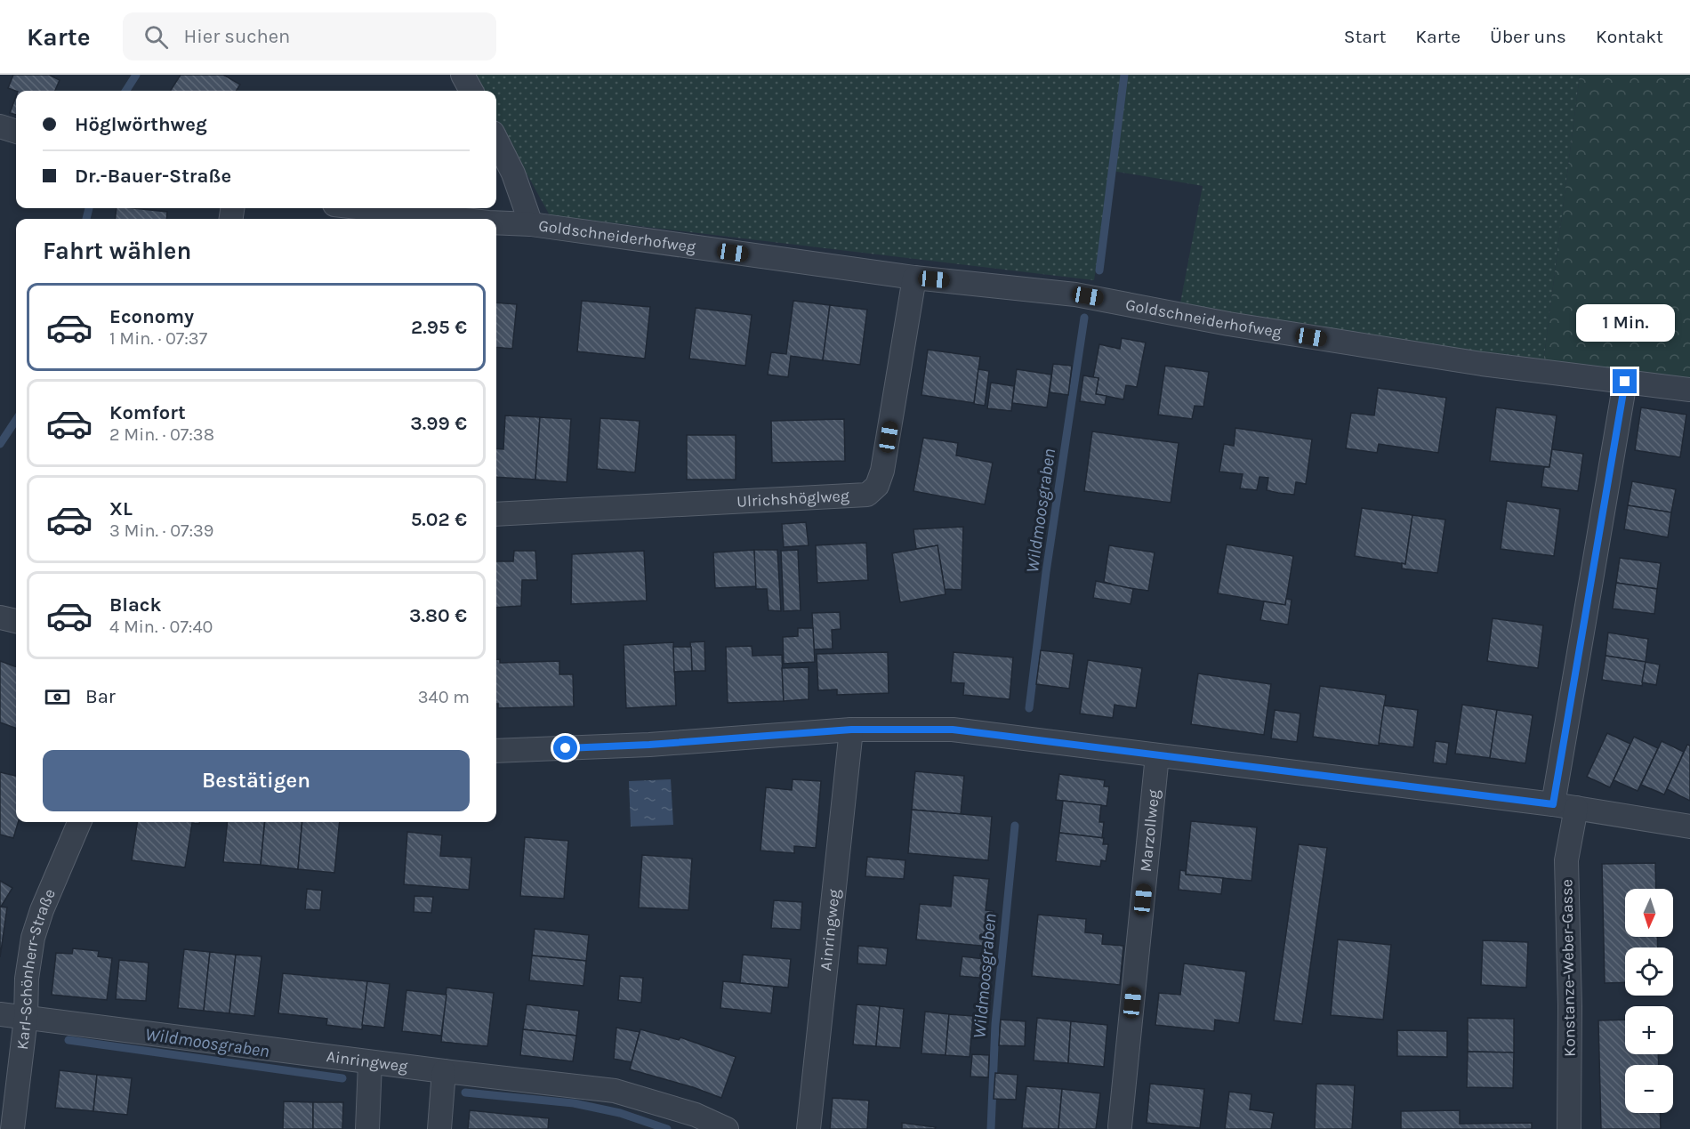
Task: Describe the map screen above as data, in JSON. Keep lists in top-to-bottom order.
{
  "streets": {
    "street": [
      "Goldschneiderhofweg",
      "Ulrichshöglweg",
      "Marzollweg",
      "Ainringweg",
      "Konstanze-Weber-Gasse",
      "Karl-Schönherr-Straße"
    ]
  },
  "crossings": [
    ["Goldschneiderhofweg", "Ulrichshöglweg"],
    ["Ainringweg", "Karl-Schönherr-Straße"]
  ],
  "water": ["Wildmoosgraben"],
  "north": "bottom",
  "page": {
    "header": "Karte",
    "search": "Hier suchen",
    "nav": [
      "Start",
      "Karte",
      "Über uns",
      "Kontakt"
    ],
    "banner": ["Höglwörthweg", "Dr.-Bauer-Straße"],
    "heading": "Fahrt wählen",
    "list": [
      {
        "name": "Economy",
        "note": "1 Min. · 07:37",
        "value": "2.95 €"
      },
      {
        "name": "Komfort",
        "note": "2 Min. · 07:38",
        "value": "3.99 €"
      },
      {
        "name": "XL",
        "note": "3 Min. · 07:39",
        "value": "5.02 €"
      },
      {
        "name": "Black",
        "note": "4 Min. · 07:40",
        "value": "3.80 €"
      }
    ],
    "bubble": "1 Min.",
    "pay": ["Bar", "340 m"],
    "buttons": "Bestätigen",
    "map_buttons": ["+", "−"]
  }
}
